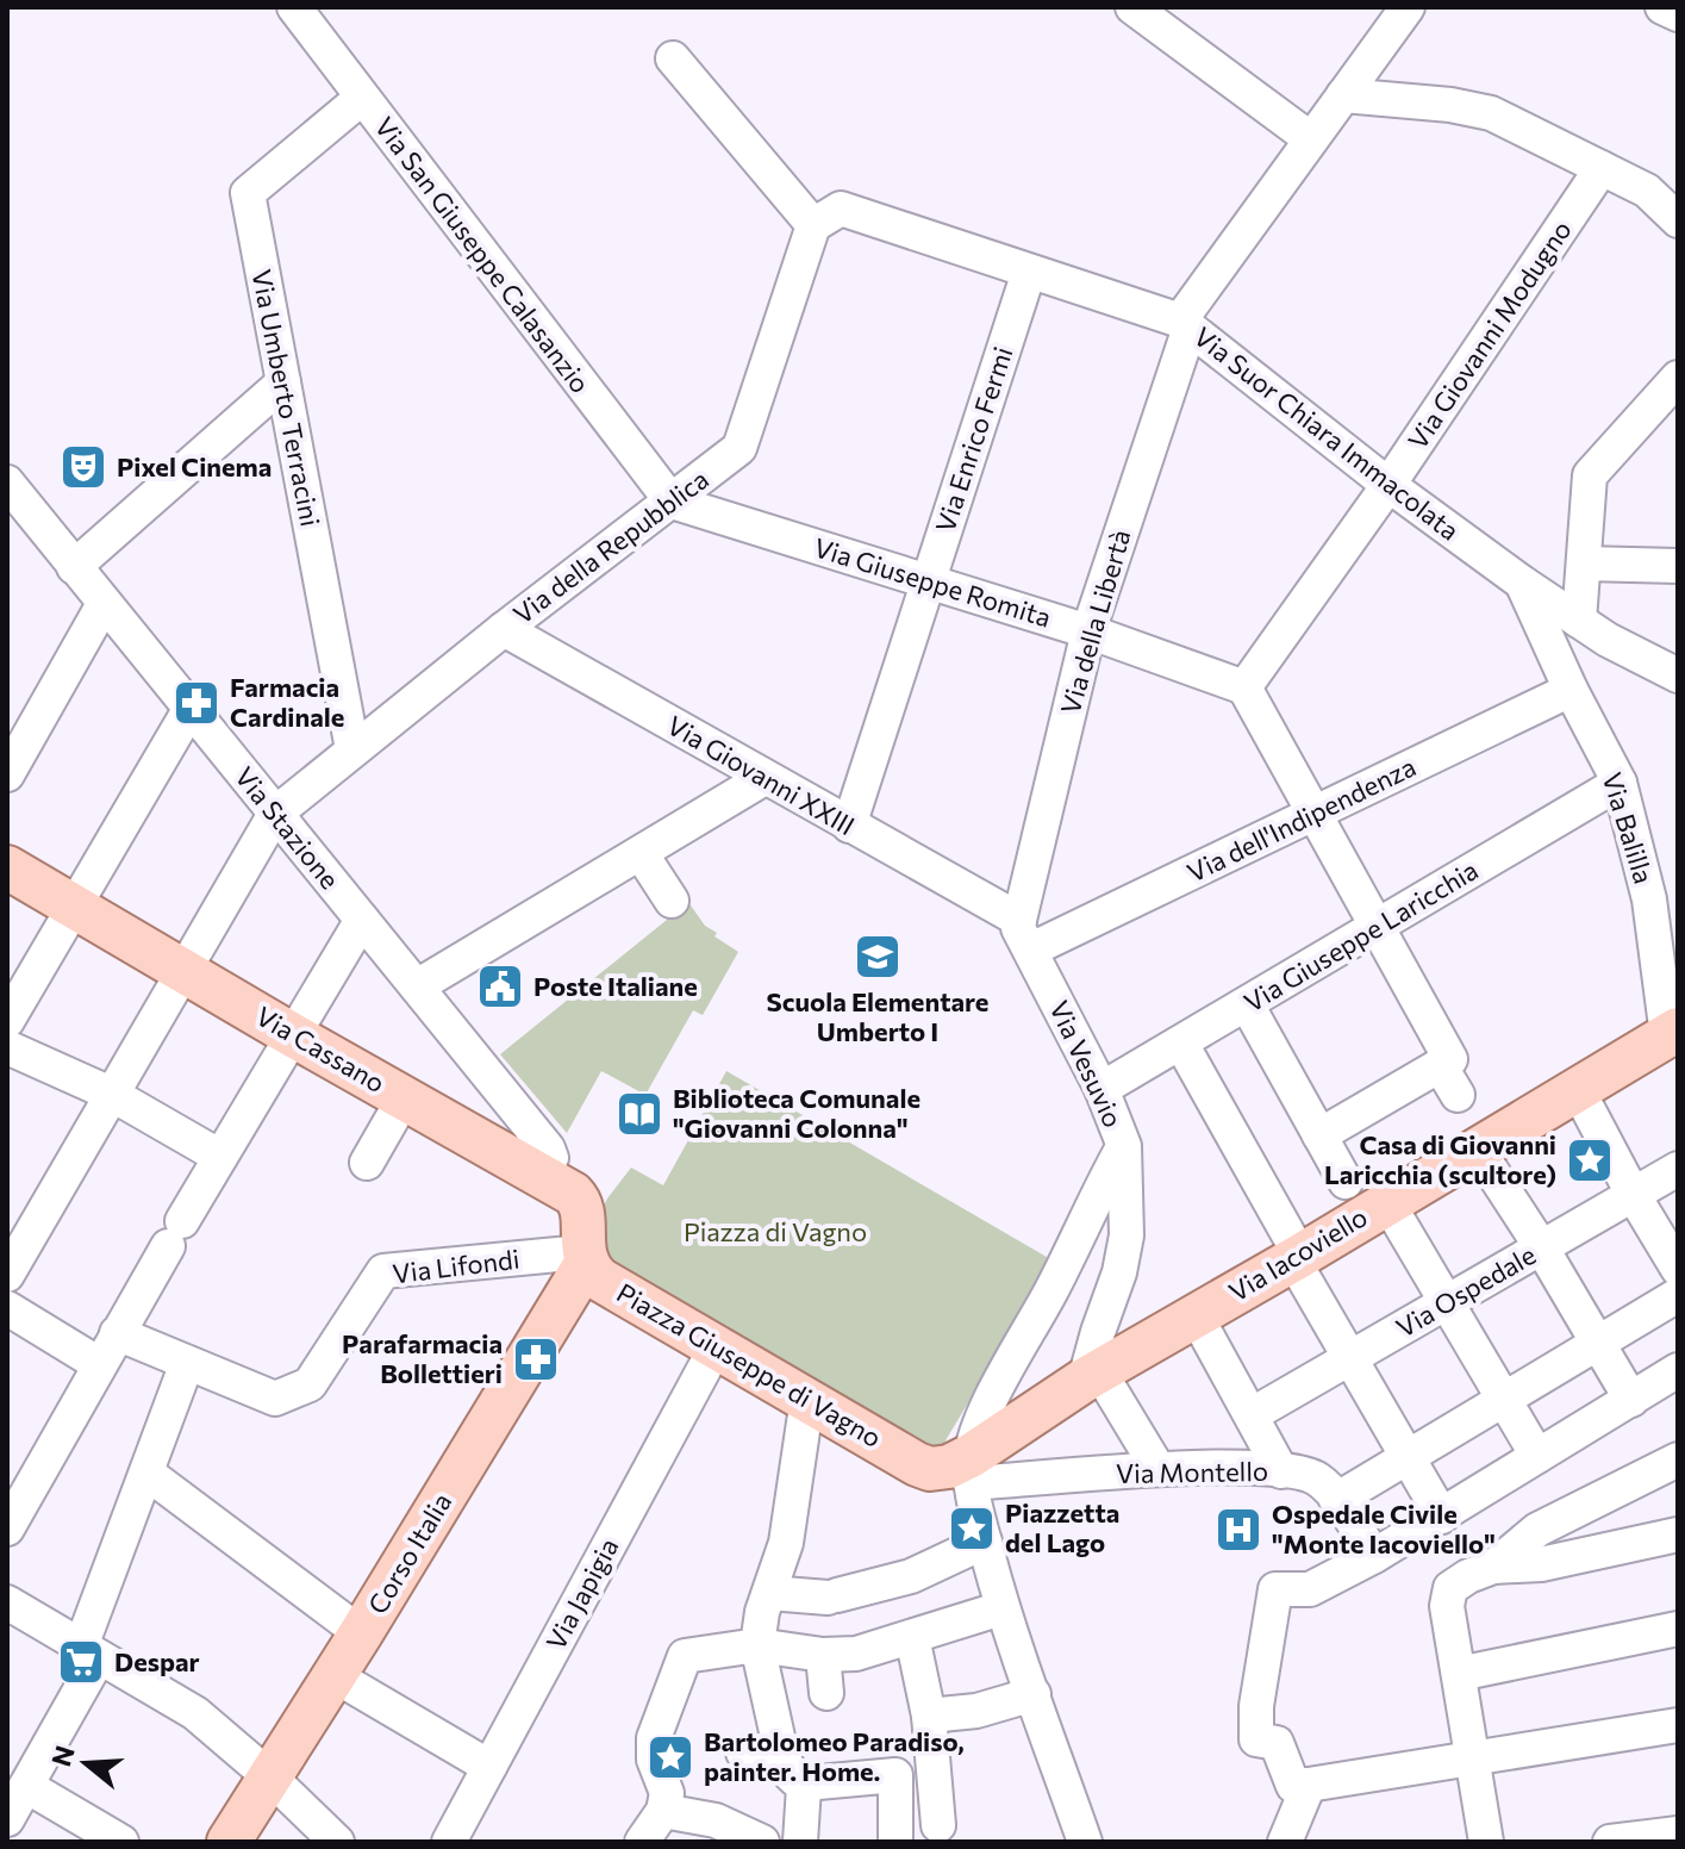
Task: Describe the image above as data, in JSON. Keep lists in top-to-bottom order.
{
  "streets": {
    "main road": [
      "Via Cassano",
      "Via Iacoviello",
      "Piazza Giuseppe di Vagno",
      "Corso Italia"
    ],
    "street": [
      "Via San Giuseppe Calasanzio",
      "Via Giovanni Modugno",
      "Via Umberto Terracini",
      "Via Suor Chiara Immacolata",
      "Via Enrico Fermi",
      "Via della Repubblica",
      "Via Giuseppe Romita",
      "Via della Libertà",
      "Via Giovanni XXIII",
      "Via dell'Indipendenza",
      "Via Stazione",
      "Via Balilla",
      "Via Giuseppe Laricchia",
      "Via Vesuvio",
      "Via Lifondi",
      "Via Ospedale",
      "Via Montello",
      "Via Japigia"
    ]
  },
  "crossings": [
    ["Via San Giuseppe Calasanzio", "Via Umberto Terracini"],
    ["Via San Giuseppe Calasanzio", "Via della Repubblica"],
    ["Via San Giuseppe Calasanzio", "Via Giuseppe Romita"],
    ["Via Giovanni Modugno", "Via Suor Chiara Immacolata"],
    ["Via Giovanni Modugno", "Via Giuseppe Romita"],
    ["Via Umberto Terracini", "Via della Repubblica"],
    ["Via Suor Chiara Immacolata", "Via Enrico Fermi"],
    ["Via Suor Chiara Immacolata", "Via della Repubblica"],
    ["Via Suor Chiara Immacolata", "Via della Libertà"],
    ["Via Suor Chiara Immacolata", "Via Balilla"],
    ["Via Enrico Fermi", "Via Giuseppe Romita"],
    ["Via Enrico Fermi", "Via Giovanni XXIII"],
    ["Via della Repubblica", "Via Giuseppe Romita"],
    ["Via della Repubblica", "Via Giovanni XXIII"],
    ["Via della Repubblica", "Via Stazione"],
    ["Via della Repubblica", "Via Cassano"],
    ["Via Giuseppe Romita", "Via della Libertà"],
    ["Via della Libertà", "Via Giovanni XXIII"],
    ["Via della Libertà", "Via dell'Indipendenza"],
    ["Via della Libertà", "Via Vesuvio"],
    ["Via Giovanni XXIII", "Via dell'Indipendenza"],
    ["Via Giovanni XXIII", "Via Vesuvio"],
    ["Via dell'Indipendenza", "Via Balilla"],
    ["Via dell'Indipendenza", "Via Vesuvio"],
    ["Via Stazione", "Via Cassano"],
    ["Via Balilla", "Via Giuseppe Laricchia"],
    ["Via Balilla", "Via Iacoviello"],
    ["Via Giuseppe Laricchia", "Via Vesuvio"],
    ["Via Cassano", "Via Lifondi"],
    ["Via Cassano", "Piazza Giuseppe di Vagno"],
    ["Via Cassano", "Corso Italia"],
    ["Via Vesuvio", "Via Iacoviello"],
    ["Via Iacoviello", "Piazza Giuseppe di Vagno"],
    ["Via Iacoviello", "Via Montello"],
    ["Via Lifondi", "Piazza Giuseppe di Vagno"],
    ["Via Lifondi", "Corso Italia"],
    ["Piazza Giuseppe di Vagno", "Corso Italia"],
    ["Piazza Giuseppe di Vagno", "Via Japigia"]
  ],
  "parks": ["Piazza di Vagno"],
  "places": {
    "theatre": ["Pixel Cinema"],
    "pharmacy": ["Farmacia Cardinale", "Parafarmacia Bollettieri"],
    "school or university": ["Scuola Elementare Umberto I"],
    "public building": ["Poste Italiane"],
    "library": ["Biblioteca Comunale \"Giovanni Colonna\""],
    "place": ["Casa di Giovanni Laricchia (scultore)", "Piazzetta del Lago", "Bartolomeo Paradiso, painter. Home."],
    "hospital": ["Ospedale Civile \"Monte Iacoviello\""],
    "supermarket": ["Despar"]
  },
  "north": "left"
}
